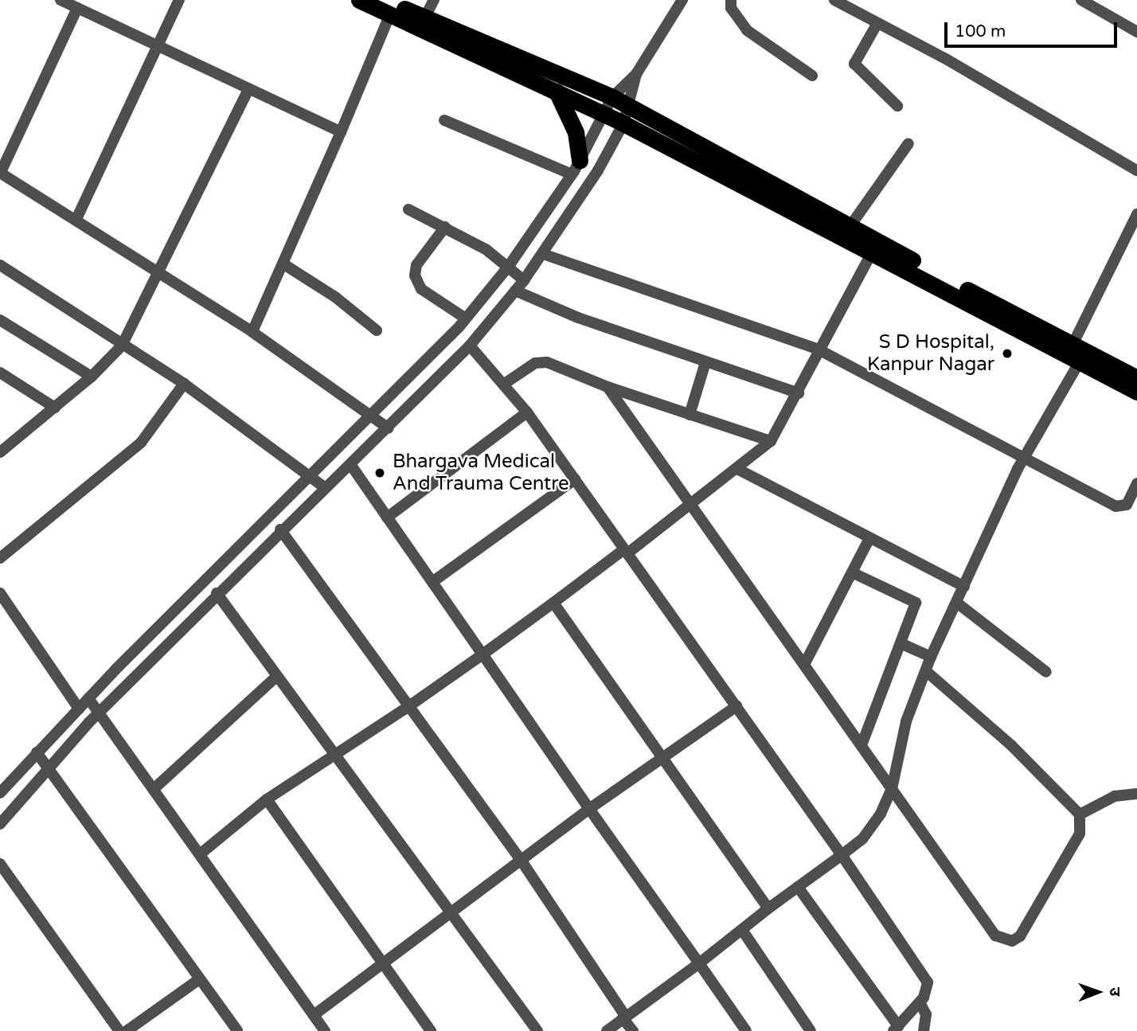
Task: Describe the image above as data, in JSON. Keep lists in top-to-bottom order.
{
  "places": ["S D Hospital, Kanpur Nagar", "Bhargava Medical And Trauma Centre"],
  "scale_bar": "100 m",
  "north": "right"
}
